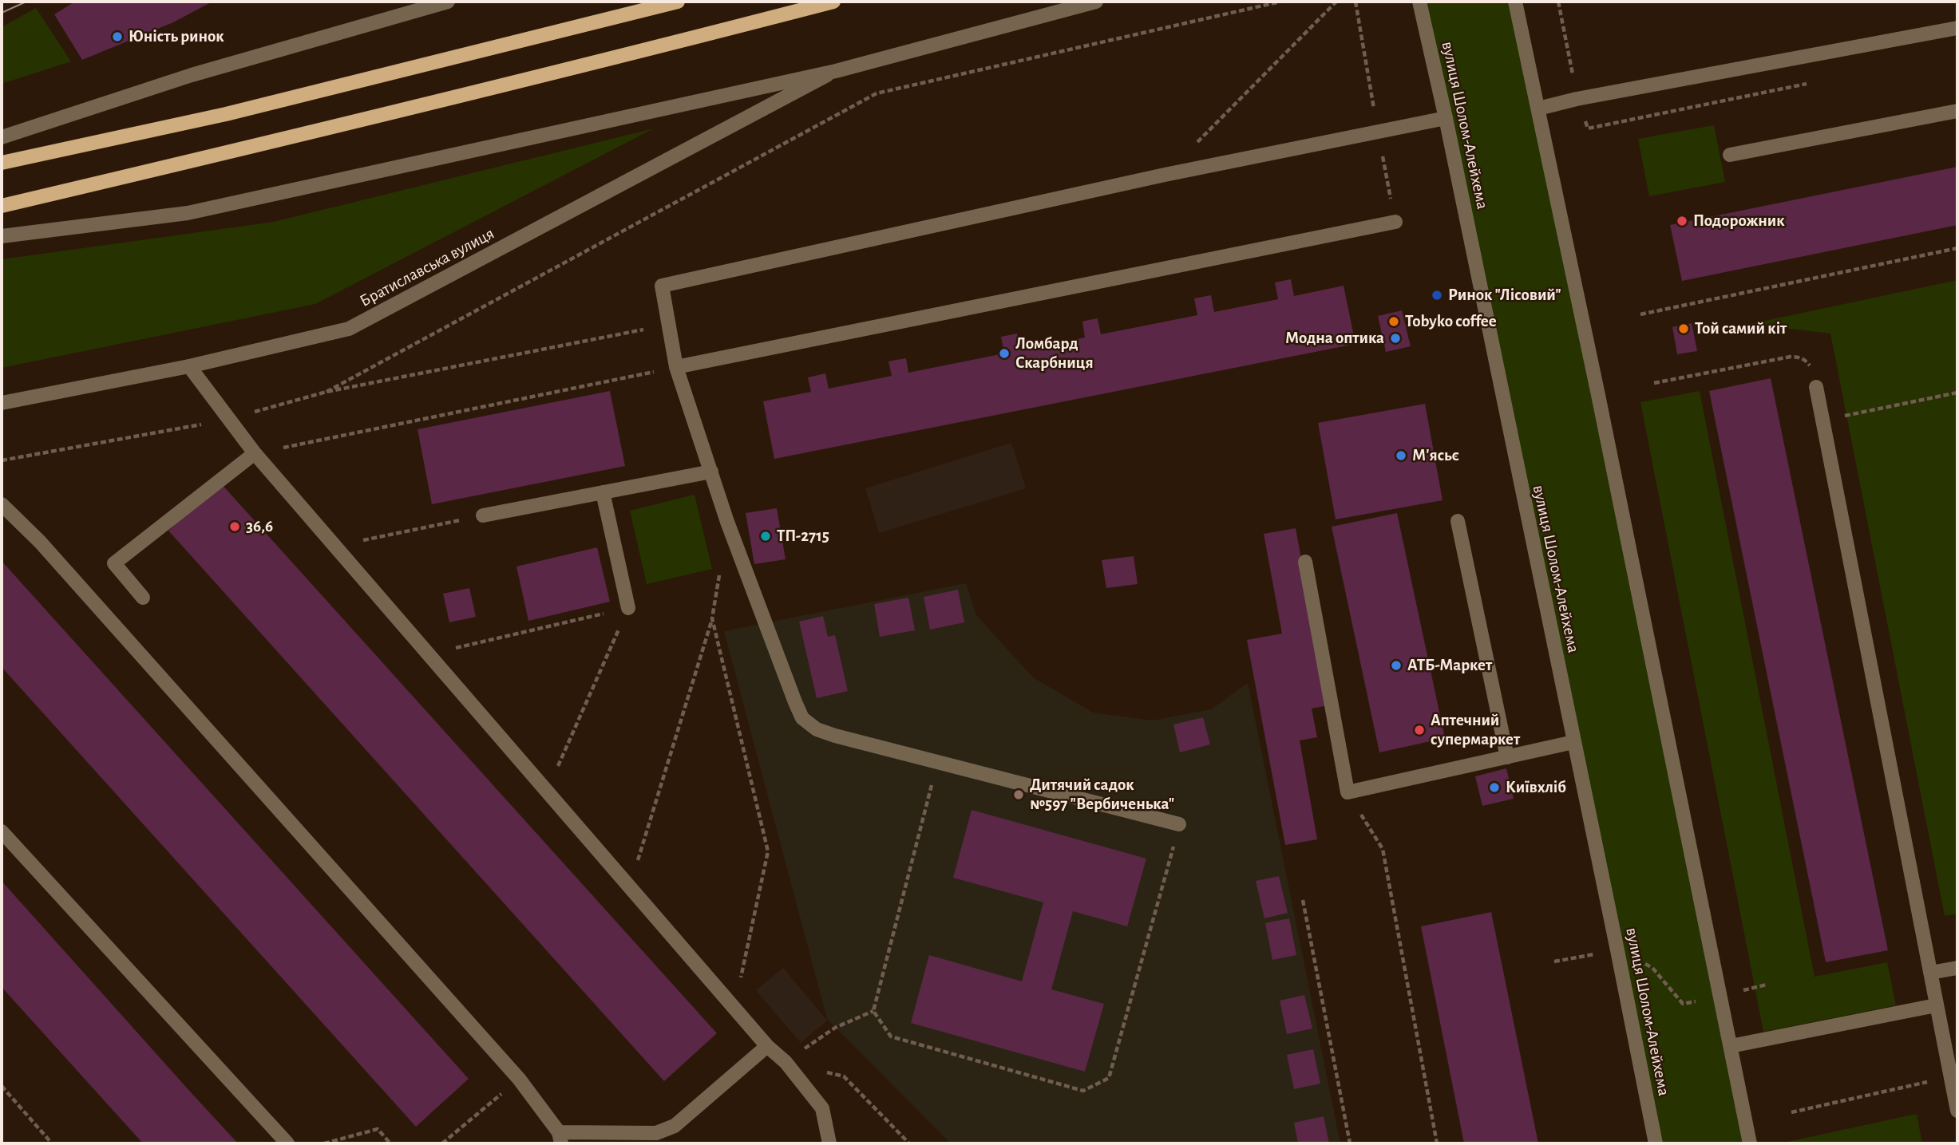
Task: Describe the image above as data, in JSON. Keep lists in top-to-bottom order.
{
  "streets": {
    "street": ["вулиця Шолом-Алейхема", "Братиславська вулиця"]
  },
  "places": [
    "Юність ринок",
    "Подорожник",
    "Ринок \"Лісовий\"",
    "Tobyko coffee",
    "Той самий кіт",
    "Модна оптика",
    "Ломбард Скарбниця",
    "М'ясьє",
    "36,6",
    "ТП-2715",
    "АТБ-Маркет",
    "Аптечний супермаркет",
    "Київхліб",
    "Дитячий садок №597 \"Вербиченька\""
  ]
}
